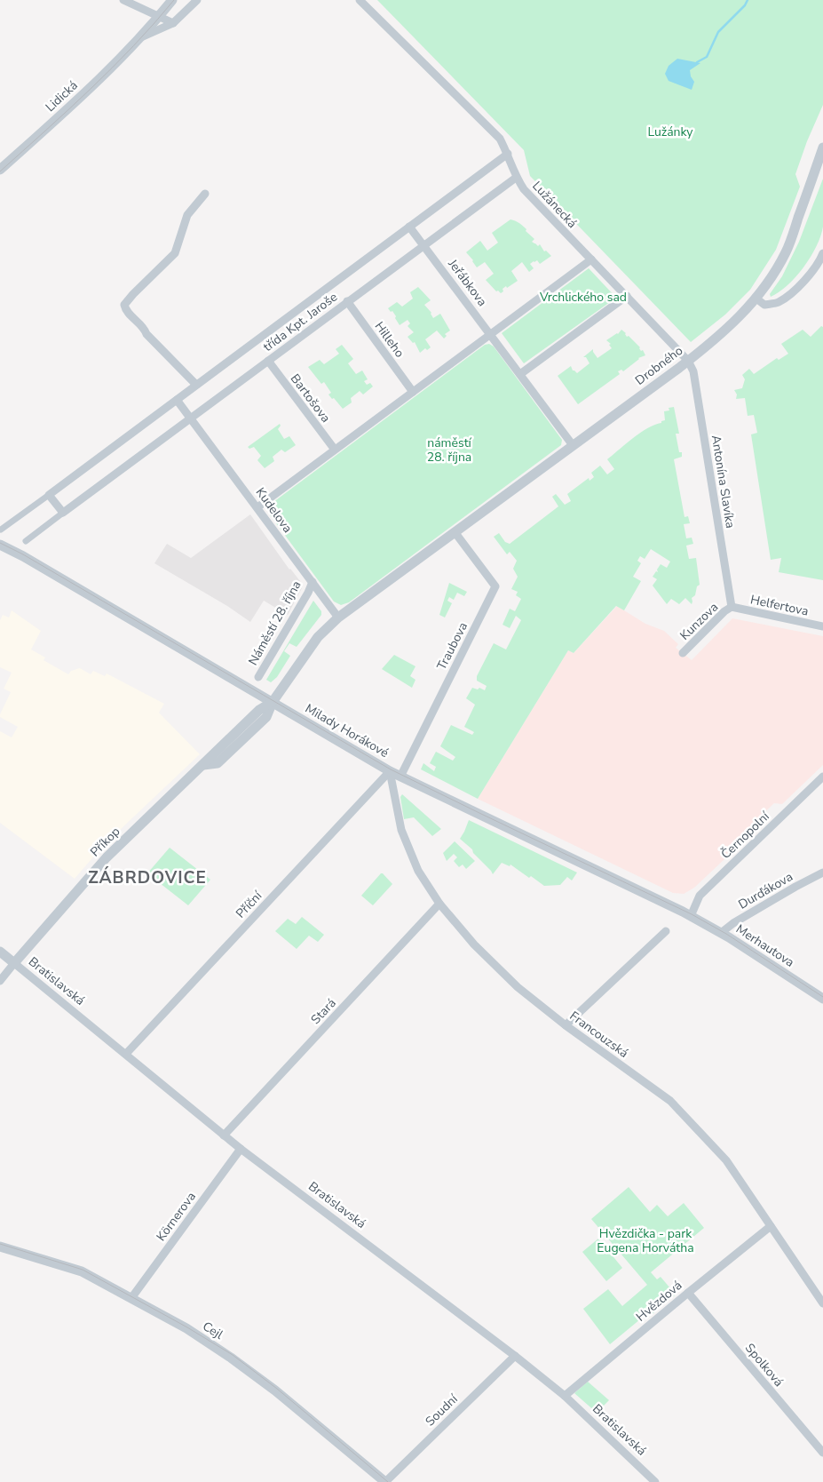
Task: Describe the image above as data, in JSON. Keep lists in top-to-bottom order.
{
  "streets": {
    "street": [
      "Lidická",
      "Lužánecká",
      "Jeřábkova",
      "třída Kpt. Jaroše",
      "Hilleho",
      "Drobného",
      "Bartošova",
      "Antonína Slavíka",
      "Kudelova",
      "Helfertova",
      "Kunzova",
      "Náměstí 28. října",
      "Traubova",
      "Milady Horákové",
      "Černopolní",
      "Příkop",
      "Durďákova",
      "Příční",
      "Merhautova",
      "Bratislavská",
      "Stará",
      "Francouzská",
      "Körnerova",
      "Hvězdová",
      "Cejl",
      "Spolková",
      "Soudní"
    ]
  },
  "crossings": [
    ["Lužánecká", "třída Kpt. Jaroše"],
    ["Lužánecká", "Drobného"],
    ["Lužánecká", "Antonína Slavíka"],
    ["Jeřábkova", "třída Kpt. Jaroše"],
    ["třída Kpt. Jaroše", "Hilleho"],
    ["třída Kpt. Jaroše", "Bartošova"],
    ["třída Kpt. Jaroše", "Kudelova"],
    ["Drobného", "Antonína Slavíka"],
    ["Antonína Slavíka", "Helfertova"],
    ["Antonína Slavíka", "Kunzova"],
    ["Kudelova", "Náměstí 28. října"],
    ["Helfertova", "Kunzova"],
    ["Traubova", "Milady Horákové"],
    ["Milady Horákové", "Černopolní"],
    ["Milady Horákové", "Příkop"],
    ["Milady Horákové", "Příční"],
    ["Milady Horákové", "Merhautova"],
    ["Milady Horákové", "Francouzská"],
    ["Černopolní", "Merhautova"],
    ["Příkop", "Bratislavská"],
    ["Durďákova", "Merhautova"],
    ["Příční", "Bratislavská"],
    ["Příční", "Francouzská"],
    ["Bratislavská", "Stará"],
    ["Bratislavská", "Körnerova"],
    ["Bratislavská", "Hvězdová"],
    ["Bratislavská", "Soudní"],
    ["Stará", "Francouzská"],
    ["Francouzská", "Hvězdová"],
    ["Körnerova", "Cejl"],
    ["Hvězdová", "Spolková"],
    ["Cejl", "Soudní"]
  ],
  "districts": ["ZÁBRDOVICE"],
  "parks": [
    "Lužánky",
    "Vrchlického sad",
    "náměstí 28. října",
    "Hvězdička - park Eugena Horvátha"
  ]
}
